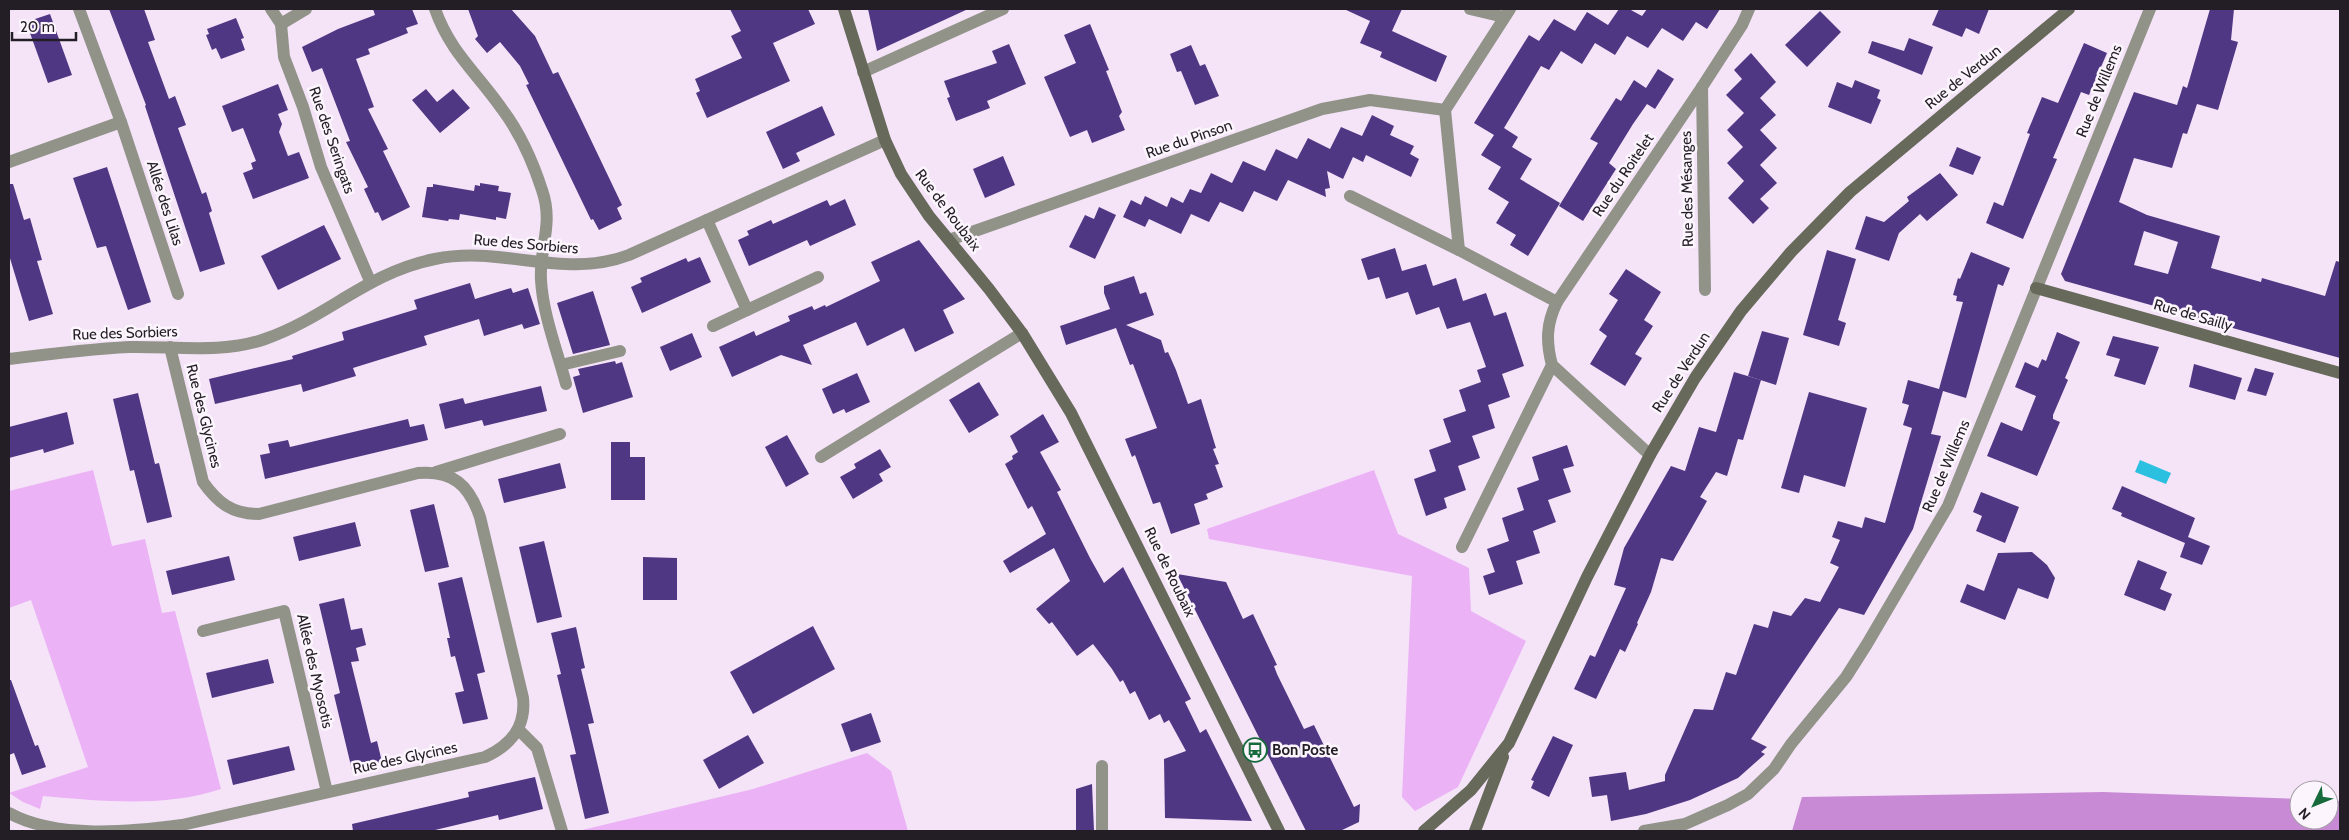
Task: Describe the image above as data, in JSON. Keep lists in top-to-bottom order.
{
  "streets": {
    "main road": ["Rue de Verdun", "Rue de Roubaix", "Rue de Sailly"],
    "street": [
      "Rue de Willems",
      "Rue du Pinson",
      "Rue des Seringats",
      "Rue du Roitelet",
      "Rue des Mésanges",
      "Allée des Lilas",
      "Rue des Sorbiers",
      "Rue des Glycines",
      "Allée des Myosotis"
    ]
  },
  "crossings": [
    ["Rue de Willems", "Rue de Sailly"],
    ["Rue du Pinson", "Rue de Roubaix"],
    ["Rue des Seringats", "Rue des Sorbiers"],
    ["Rue du Roitelet", "Rue des Mésanges"],
    ["Rue de Roubaix", "Rue des Sorbiers"],
    ["Rue des Sorbiers", "Rue des Glycines"],
    ["Rue des Glycines", "Allée des Myosotis"]
  ],
  "places": {
    "bus stop": ["Bon Poste"]
  },
  "scale_bar": "20 m",
  "north": "bottom left"
}
